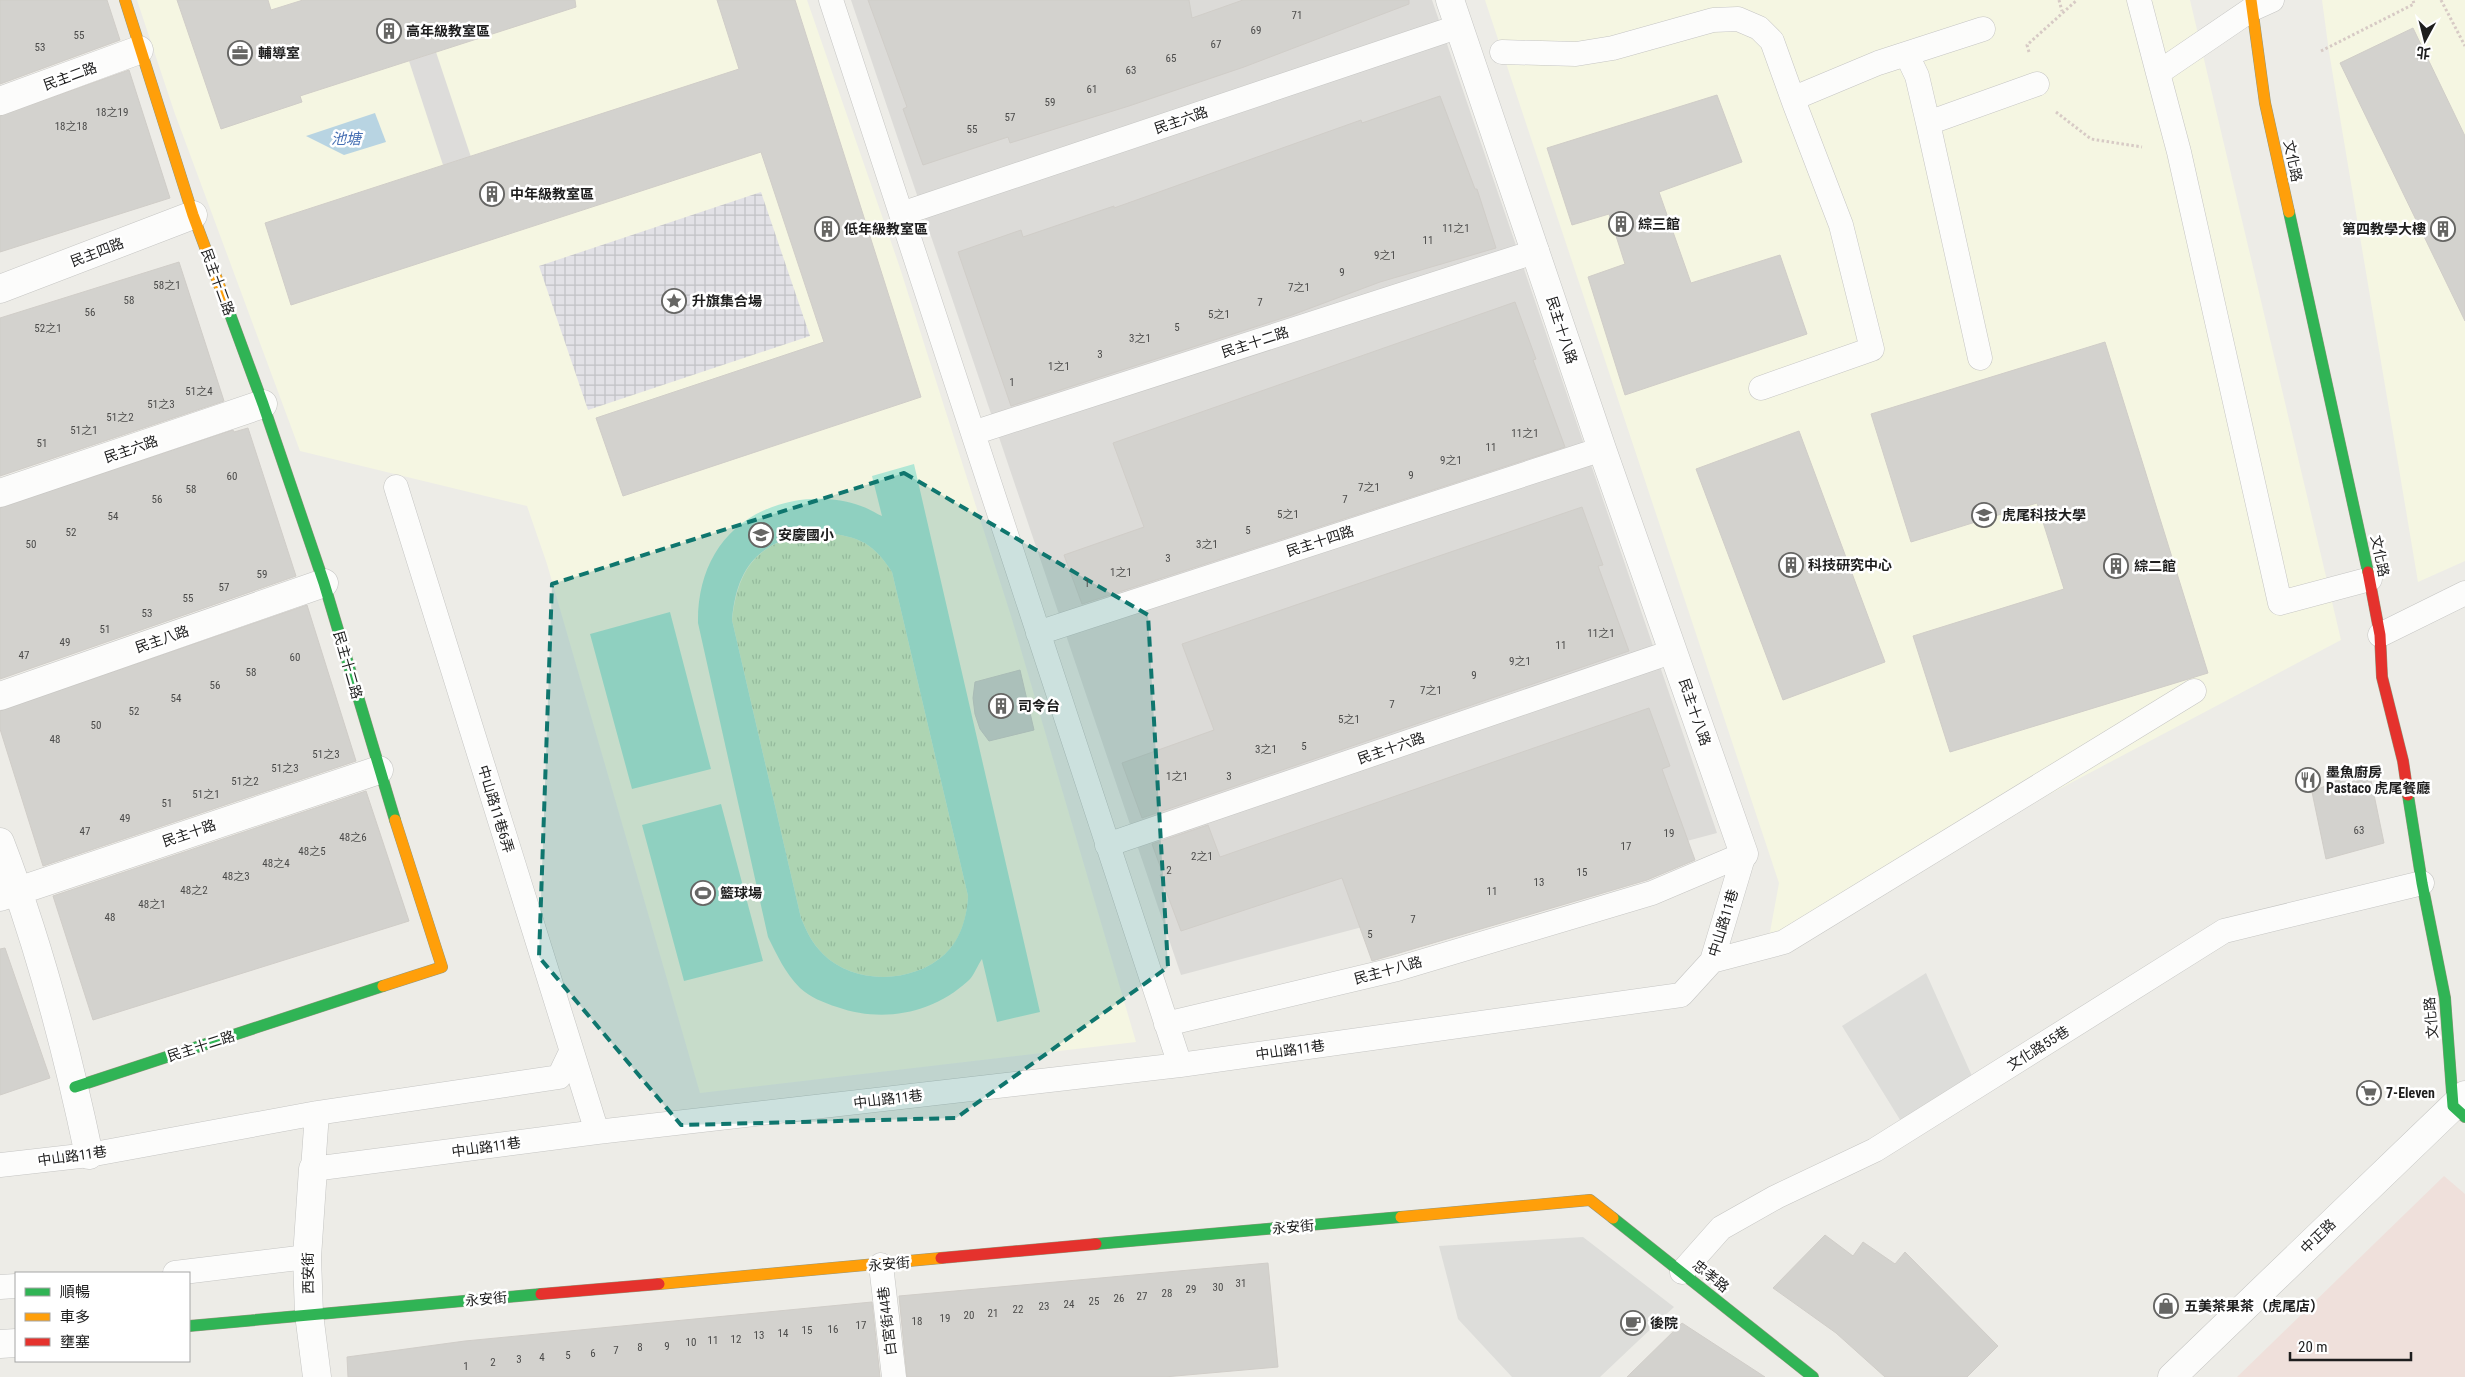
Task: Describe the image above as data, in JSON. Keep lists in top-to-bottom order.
{
  "streets": {
    "street": [
      "民主二路",
      "民主六路",
      "文化路",
      "民主四路",
      "民主十二路",
      "民主十八路",
      "民主八路",
      "民主十路",
      "永安街",
      "中正路",
      "西安街",
      "忠孝路"
    ],
    "lane": [
      "民主十四路",
      "民主十六路",
      "中山路11巷6弄",
      "中山路11巷",
      "文化路55巷",
      "白宮街44巷"
    ]
  },
  "crossings": [
    ["民主二路", "民主十二路"],
    ["民主六路", "民主十二路"],
    ["民主六路", "民主十八路"],
    ["文化路", "文化路55巷"],
    ["文化路", "中正路"],
    ["民主四路", "民主十二路"],
    ["民主十二路", "民主十八路"],
    ["民主十二路", "民主八路"],
    ["民主十二路", "民主十路"],
    ["民主十八路", "民主十四路"],
    ["民主十八路", "民主十六路"],
    ["民主十八路", "中山路11巷"],
    ["中山路11巷6弄", "中山路11巷"],
    ["中山路11巷", "西安街"],
    ["文化路55巷", "忠孝路"],
    ["永安街", "西安街"],
    ["永安街", "忠孝路"],
    ["永安街", "白宮街44巷"]
  ],
  "water": ["池塘"],
  "places": {
    "building": [
      "高年級教室區",
      "中年級教室區",
      "綜三館",
      "低年級教室區",
      "第四教學大樓",
      "科技研究中心",
      "綜二館",
      "司令台"
    ],
    "office": ["輔導室"],
    "place": ["升旗集合場"],
    "school or university": ["虎尾科技大學", "安慶國小"],
    "restaurant": ["墨魚廚房 Pastaco 虎尾餐廳"],
    "sports": ["籃球場"],
    "supermarket": ["7-Eleven"],
    "shop": ["五美茶果茶（虎尾店）"],
    "cafe": ["後院"]
  },
  "house_numbers": [
    "71",
    "69",
    "55",
    "67",
    "53",
    "65",
    "63",
    "61",
    "59",
    "18之19",
    "57",
    "18之18",
    "55",
    "11之1",
    "11",
    "9之1",
    "9",
    "58之1",
    "7之1",
    "58",
    "7",
    "56",
    "5之1",
    "5",
    "52之1",
    "3之1",
    "3",
    "1之1",
    "1",
    "51之4",
    "51之3",
    "51之2",
    "51之1",
    "11之1",
    "51",
    "11",
    "9之1",
    "9",
    "60",
    "7之1",
    "58",
    "56",
    "7",
    "5之1",
    "54",
    "5",
    "52",
    "50",
    "3之1",
    "3",
    "1之1",
    "59",
    "1",
    "57",
    "55",
    "53",
    "51",
    "11之1",
    "49",
    "11",
    "47",
    "60",
    "9之1",
    "58",
    "9",
    "56",
    "7之1",
    "54",
    "7",
    "52",
    "5之1",
    "50",
    "48",
    "5",
    "3之1",
    "51之3",
    "51之3",
    "1之1",
    "3",
    "51之2",
    "51之1",
    "51",
    "49",
    "63",
    "47",
    "19",
    "48之6",
    "17",
    "48之5",
    "2之1",
    "48之4",
    "2",
    "15",
    "48之3",
    "13",
    "48之2",
    "11",
    "48之1",
    "48",
    "7",
    "5",
    "31",
    "30",
    "29",
    "28",
    "27",
    "26",
    "25",
    "24",
    "23",
    "22",
    "21",
    "20",
    "19",
    "18",
    "17",
    "16",
    "15",
    "14",
    "13",
    "12",
    "11",
    "10",
    "9",
    "8",
    "7",
    "6",
    "5",
    "4",
    "3",
    "2",
    "1"
  ],
  "legend": ["順暢", "車多", "壅塞"],
  "scale_bar": "20 m",
  "north": "bottom"
}
